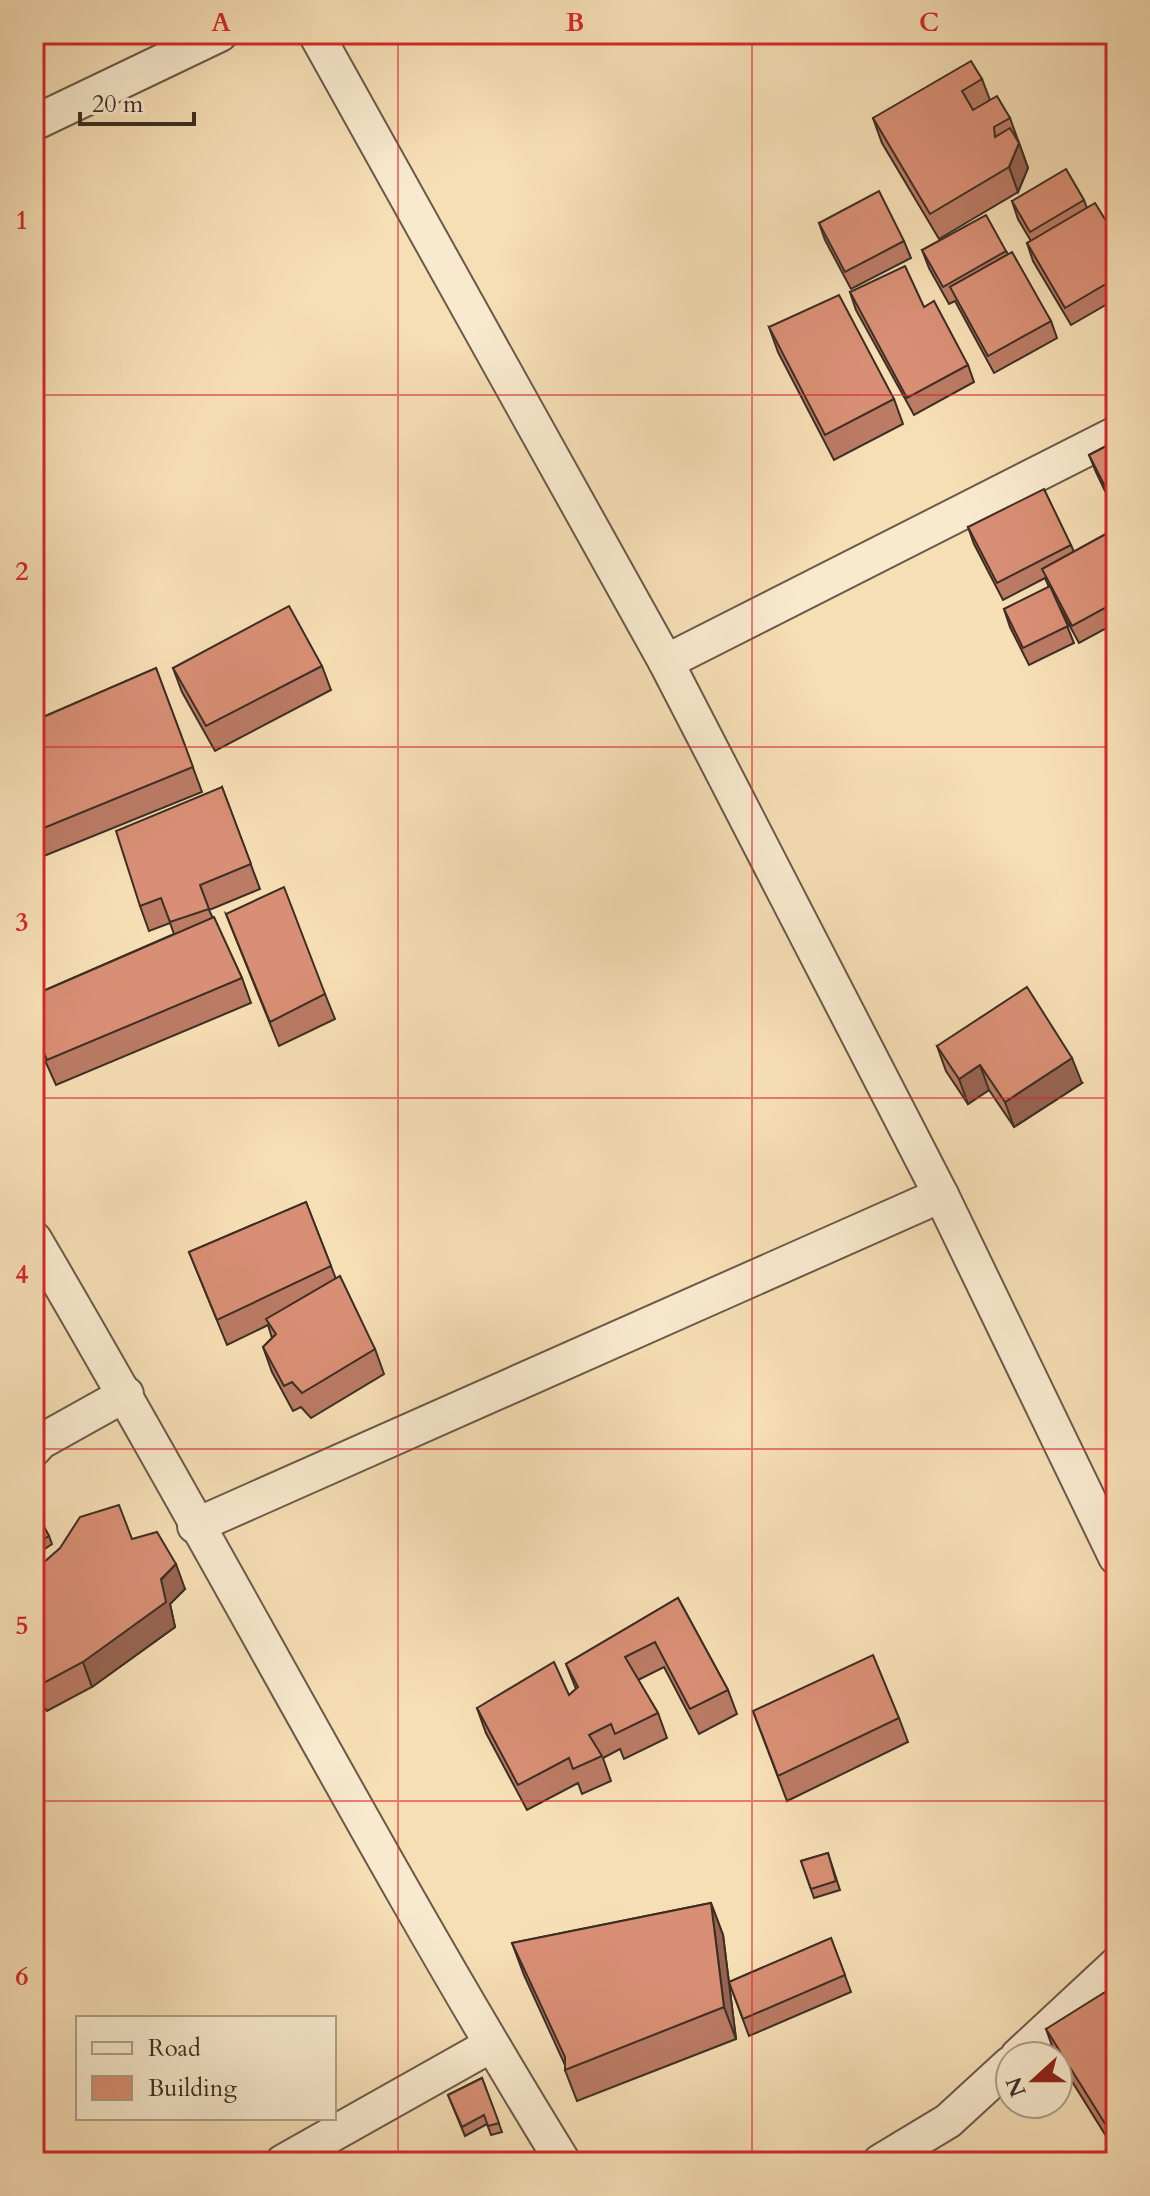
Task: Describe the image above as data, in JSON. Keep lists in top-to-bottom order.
{
  "legend": ["Road", "Building"],
  "scale_bar": "20 m",
  "north": "left",
  "grid": {
    "columns": ["A", "B", "C"],
    "rows": [
      "1",
      "2",
      "3",
      "4",
      "5",
      "6"
    ]
  }
}
